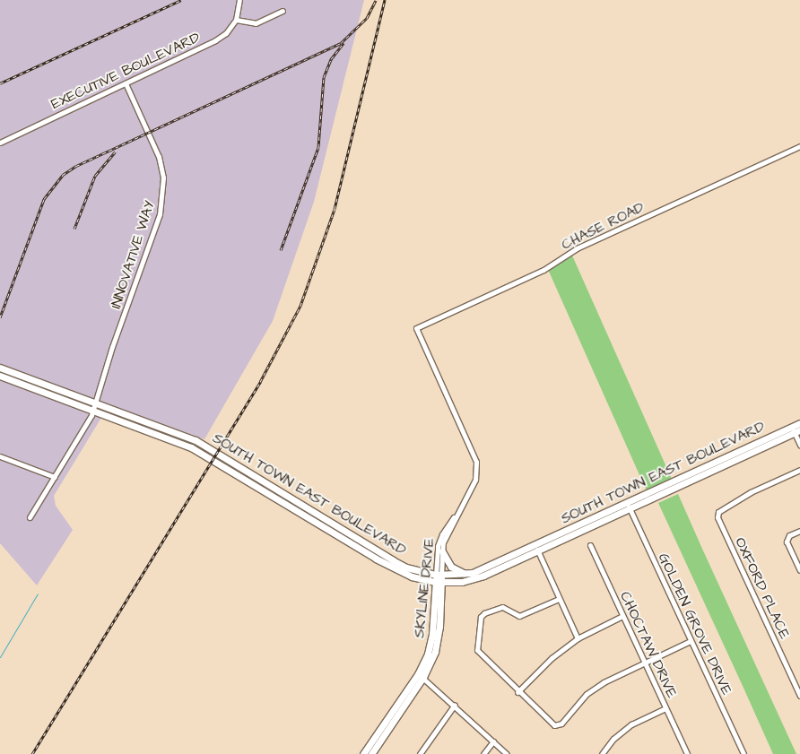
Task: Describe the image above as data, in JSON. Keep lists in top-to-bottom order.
{
  "streets": {
    "main road": ["SOUTH TOWN EAST BOULEVARD", "SKYLINE DRIVE"],
    "street": [
      "EXECUTIVE BOULEVARD",
      "CHASE ROAD",
      "INNOVATIVE WAY",
      "OXFORD PLACE",
      "GOLDEN GROVE DRIVE",
      "CHOCTAW DRIVE"
    ]
  },
  "crossings": [
    ["EXECUTIVE BOULEVARD", "INNOVATIVE WAY"],
    ["CHASE ROAD", "SKYLINE DRIVE"],
    ["INNOVATIVE WAY", "SOUTH TOWN EAST BOULEVARD"],
    ["SOUTH TOWN EAST BOULEVARD", "SKYLINE DRIVE"],
    ["SOUTH TOWN EAST BOULEVARD", "GOLDEN GROVE DRIVE"]
  ]
}
